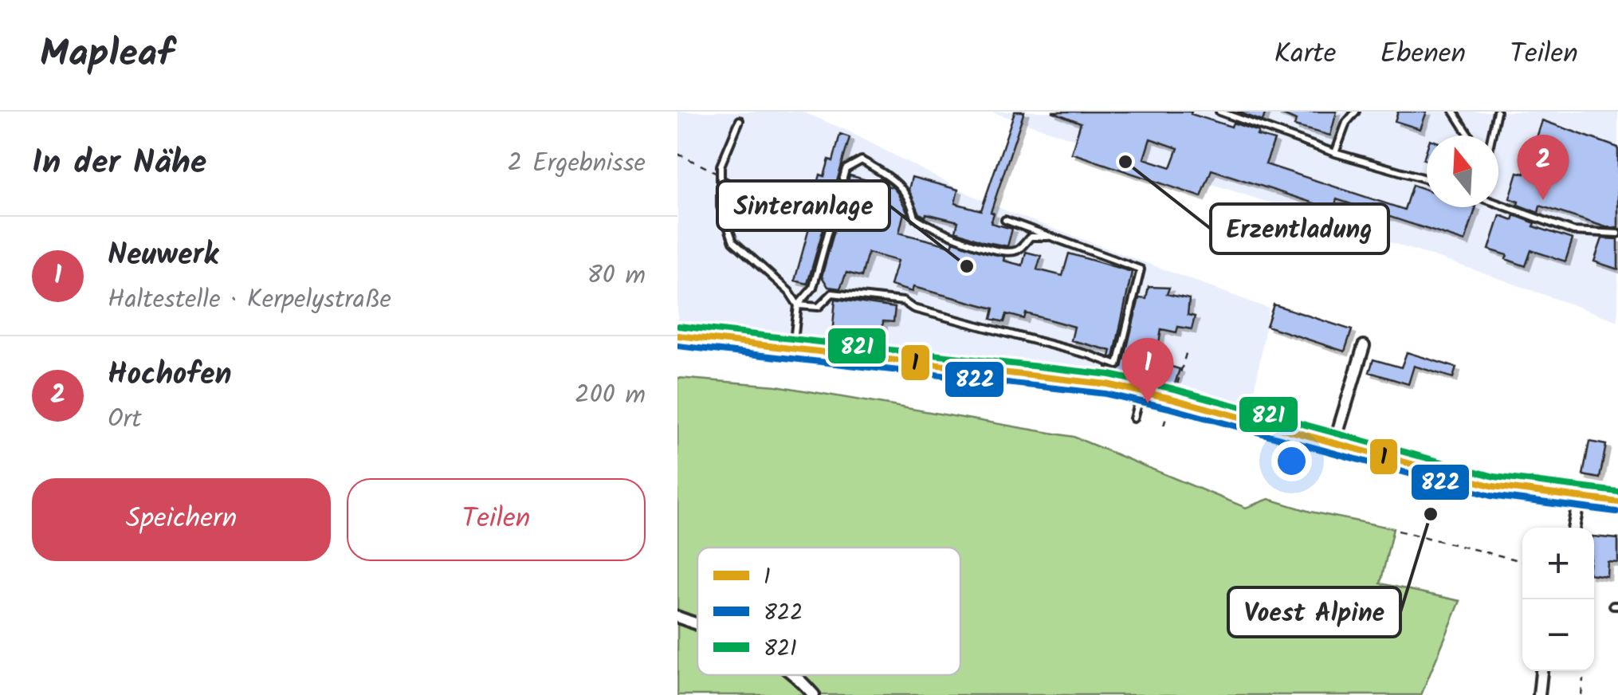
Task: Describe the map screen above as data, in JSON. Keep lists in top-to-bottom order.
{
  "places": ["Erzentladung", "Sinteranlage", "Voest Alpine"],
  "lines": ["transit line 821", "transit line 1", "transit line 822"],
  "legend": ["1", "822", "821"],
  "north": "top",
  "page": {
    "header": "Mapleaf",
    "nav": ["Karte", "Ebenen", "Teilen"],
    "heading": ["In der Nähe", "2 Ergebnisse"],
    "pins": ["2", "1"],
    "list": [
      {
        "mark": "1",
        "name": "Neuwerk",
        "note": "Haltestelle · Kerpelystraße",
        "value": "80 m"
      },
      {
        "mark": "2",
        "name": "Hochofen",
        "note": "Ort",
        "value": "200 m"
      }
    ],
    "buttons": ["Speichern", "Teilen"],
    "map_buttons": ["+", "−"]
  }
}
